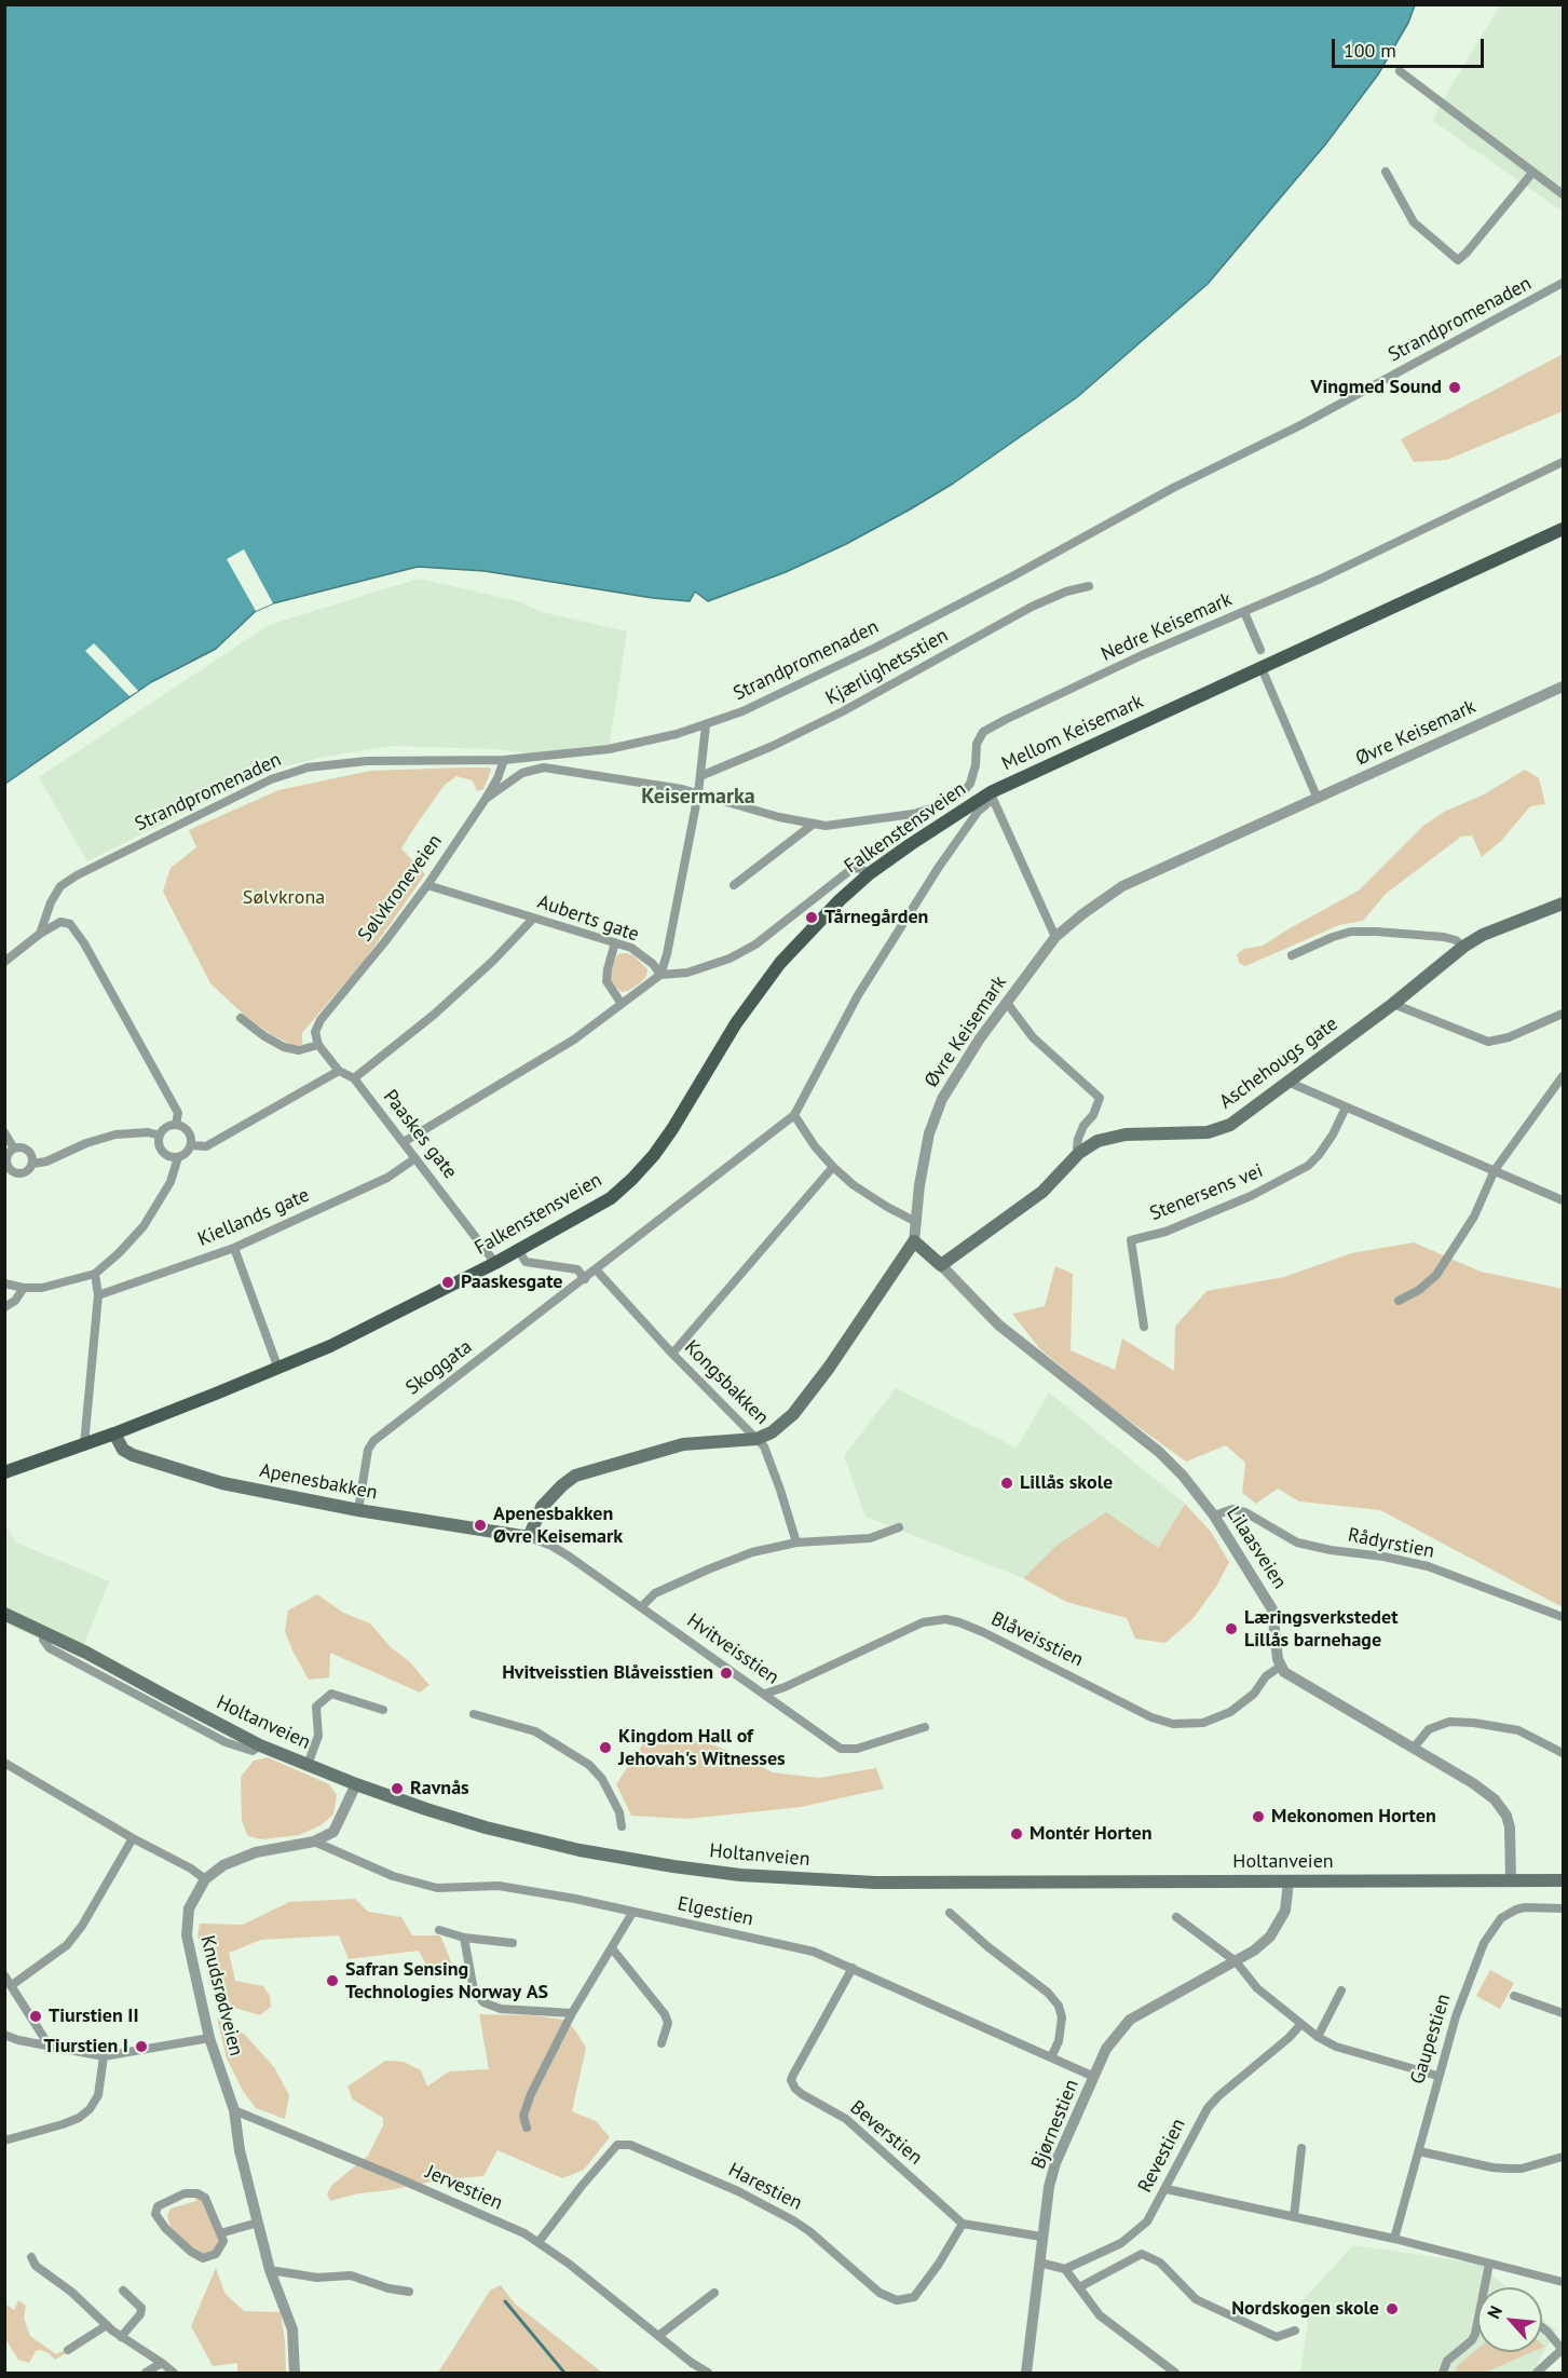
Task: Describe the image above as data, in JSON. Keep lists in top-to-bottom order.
{
  "streets": {
    "main road": [
      "Mellom Keisemark",
      "Falkenstensveien",
      "Aschehougs gate",
      "Apenesbakken",
      "Lilaasveien",
      "Holtanveien"
    ],
    "street": [
      "Strandpromenaden",
      "Nedre Keisemark",
      "Kjærlighetsstien",
      "Øvre Keisemark",
      "Sølvkroneveien",
      "Auberts gate",
      "Paaskes gate",
      "Stenersens vei",
      "Kiellands gate",
      "Skoggata",
      "Kongsbakken",
      "Rådyrstien",
      "Blåveisstien",
      "Hvitveisstien",
      "Elgestien",
      "Knudsrødveien",
      "Gaupestien",
      "Bjørnestien",
      "Beverstien",
      "Revestien",
      "Harestien",
      "Jervestien"
    ]
  },
  "crossings": [
    ["Strandpromenaden", "Sølvkroneveien"],
    ["Nedre Keisemark", "Sølvkroneveien"],
    ["Mellom Keisemark", "Falkenstensveien"],
    ["Mellom Keisemark", "Skoggata"],
    ["Øvre Keisemark", "Lilaasveien"],
    ["Falkenstensveien", "Paaskes gate"],
    ["Falkenstensveien", "Apenesbakken"],
    ["Sølvkroneveien", "Auberts gate"],
    ["Sølvkroneveien", "Paaskes gate"],
    ["Aschehougs gate", "Lilaasveien"],
    ["Paaskes gate", "Kiellands gate"],
    ["Skoggata", "Kongsbakken"],
    ["Skoggata", "Apenesbakken"],
    ["Apenesbakken", "Hvitveisstien"],
    ["Rådyrstien", "Lilaasveien"],
    ["Lilaasveien", "Blåveisstien"],
    ["Blåveisstien", "Hvitveisstien"],
    ["Holtanveien", "Knudsrødveien"],
    ["Holtanveien", "Bjørnestien"],
    ["Elgestien", "Knudsrødveien"],
    ["Elgestien", "Bjørnestien"],
    ["Elgestien", "Beverstien"],
    ["Knudsrødveien", "Jervestien"],
    ["Beverstien", "Harestien"],
    ["Harestien", "Jervestien"]
  ],
  "districts": ["Keisermarka"],
  "parks": ["Sølvkrona"],
  "places": [
    "Vingmed Sound",
    "Tårnegården",
    "Paaskesgate",
    "Lillås skole",
    "Apenesbakken Øvre Keisemark",
    "Læringsverkstedet Lillås barnehage",
    "Hvitveisstien Blåveisstien",
    "Kingdom Hall of Jehovah's Witnesses",
    "Ravnås",
    "Mekonomen Horten",
    "Montér Horten",
    "Safran Sensing Technologies Norway AS",
    "Tiurstien II",
    "Tiurstien I",
    "Nordskogen skole"
  ],
  "scale_bar": "100 m",
  "north": "top left"
}
